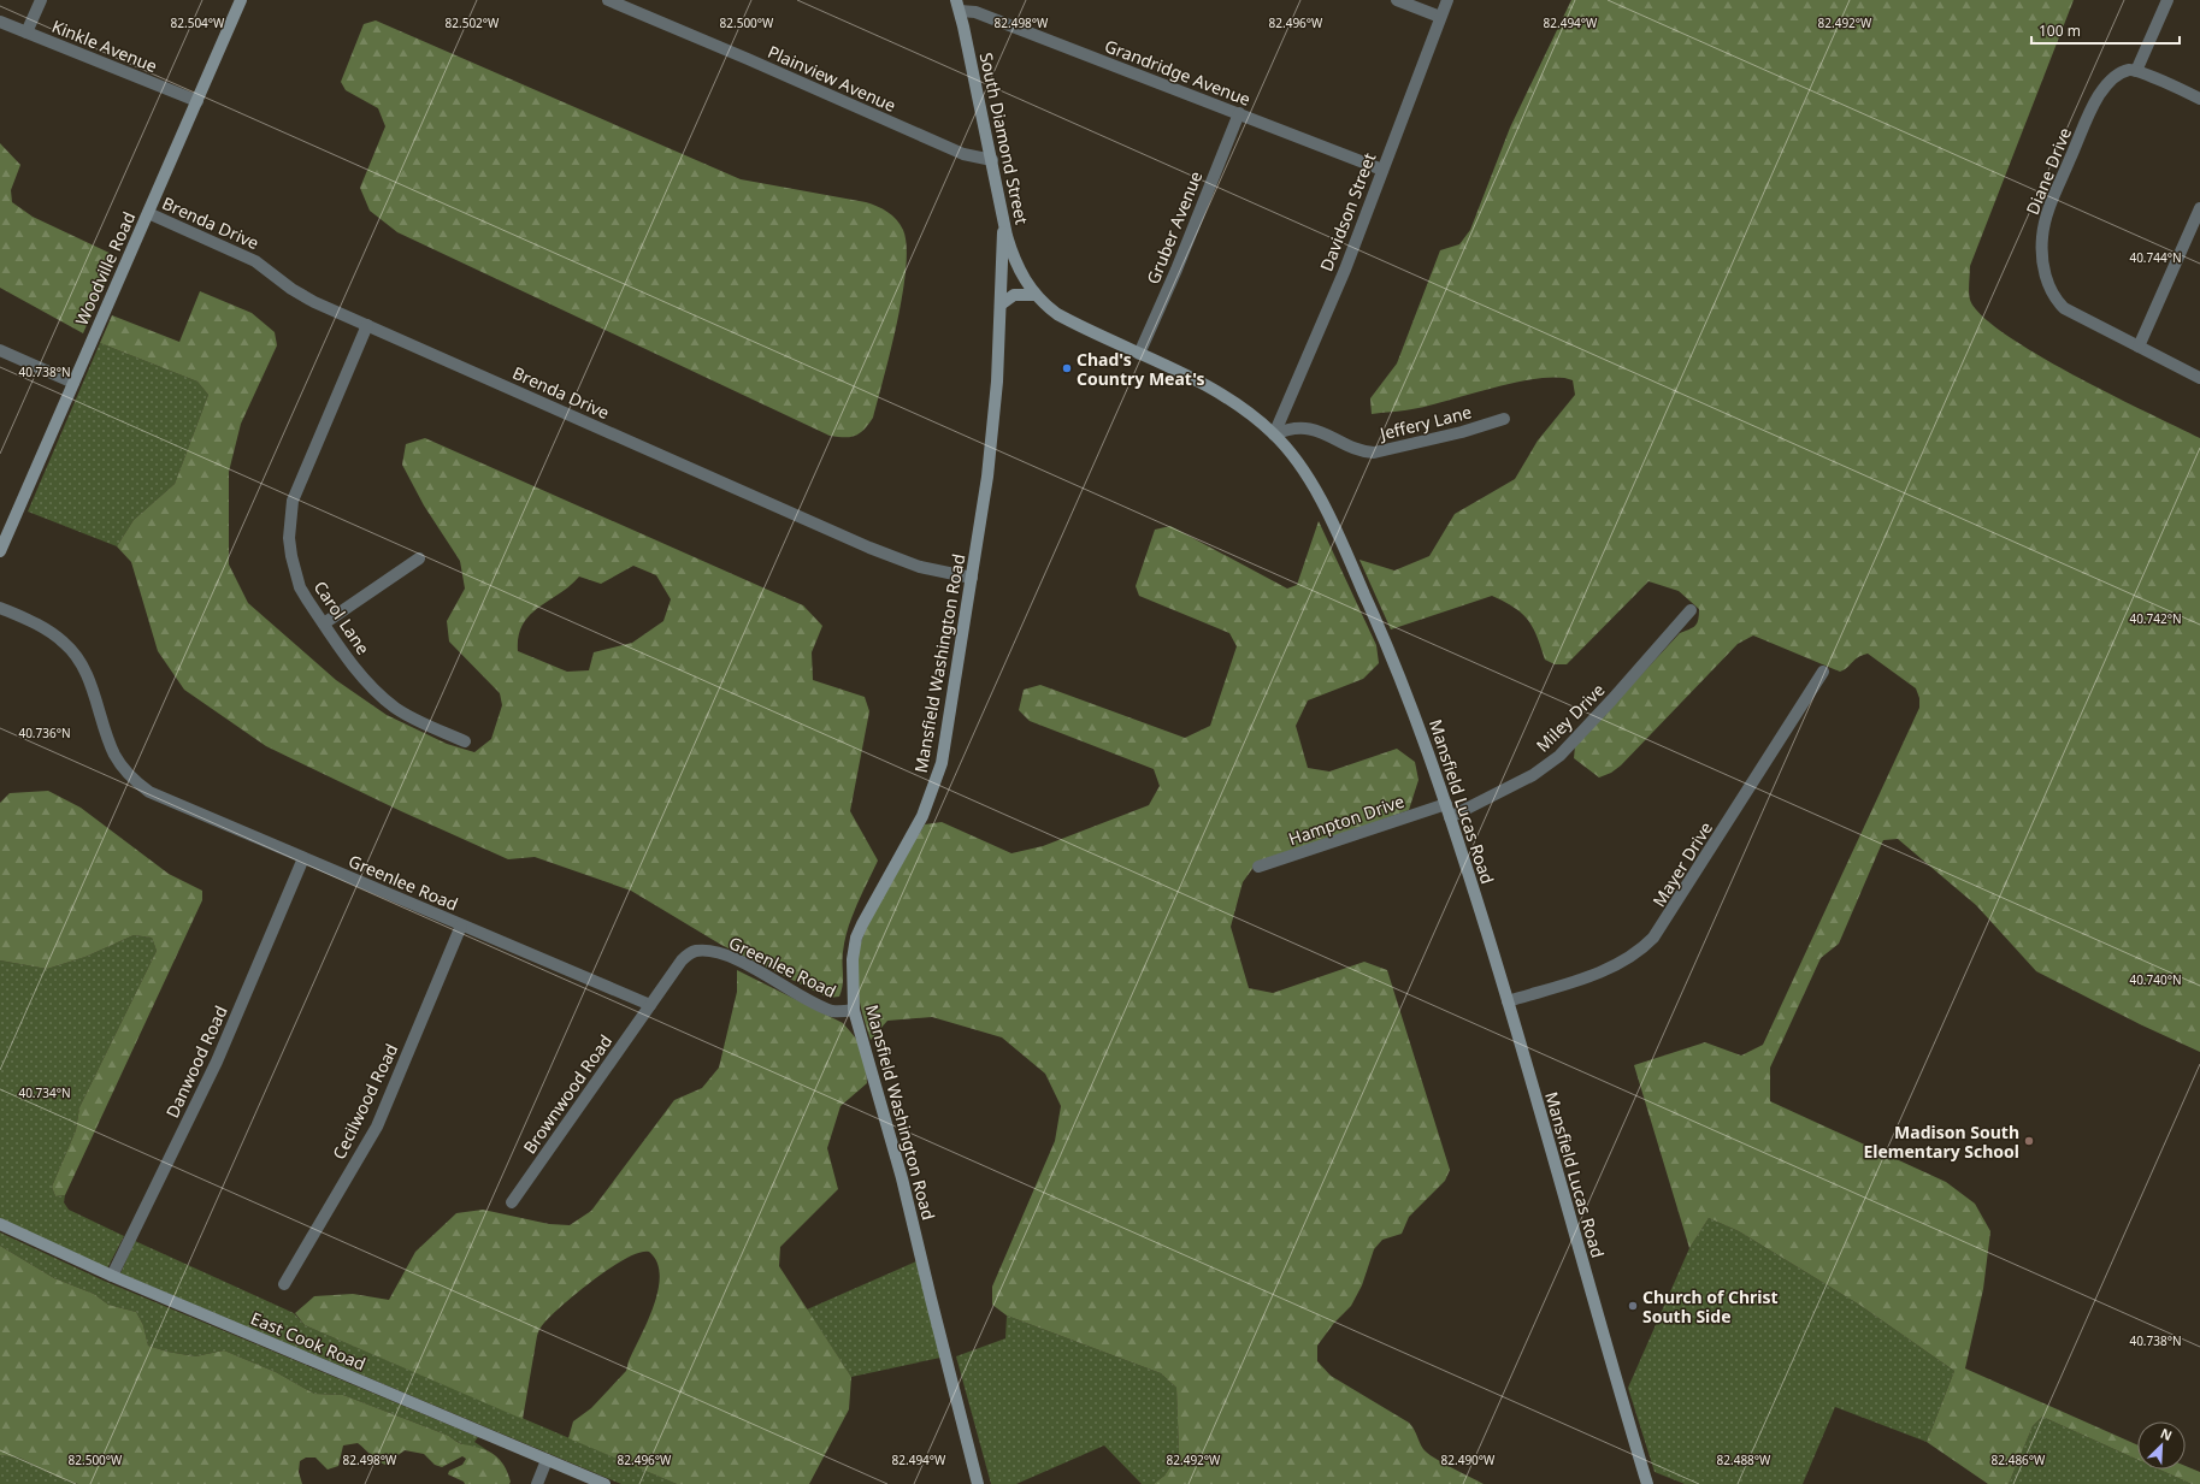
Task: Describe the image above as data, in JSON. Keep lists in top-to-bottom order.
{
  "streets": {
    "street": [
      "Kinkle Avenue",
      "Grandridge Avenue",
      "Plainview Avenue",
      "South Diamond Street",
      "Diane Drive",
      "Davidson Street",
      "Brenda Drive",
      "Gruber Avenue",
      "Woodville Road",
      "Jeffery Lane",
      "Carol Lane",
      "Mansfield Washington Road",
      "Miley Drive",
      "Mansfield Lucas Road",
      "Hampton Drive",
      "Mayer Drive",
      "Greenlee Road",
      "Danwood Road",
      "Brownwood Road",
      "Cecilwood Road",
      "East Cook Road"
    ]
  },
  "crossings": [
    ["Kinkle Avenue", "Woodville Road"],
    ["Grandridge Avenue", "South Diamond Street"],
    ["Grandridge Avenue", "Davidson Street"],
    ["Grandridge Avenue", "Gruber Avenue"],
    ["Plainview Avenue", "South Diamond Street"],
    ["South Diamond Street", "Mansfield Washington Road"],
    ["South Diamond Street", "Mansfield Lucas Road"],
    ["Davidson Street", "Jeffery Lane"],
    ["Davidson Street", "Mansfield Lucas Road"],
    ["Brenda Drive", "Woodville Road"],
    ["Brenda Drive", "Carol Lane"],
    ["Brenda Drive", "Mansfield Washington Road"],
    ["Gruber Avenue", "Mansfield Lucas Road"],
    ["Jeffery Lane", "Mansfield Lucas Road"],
    ["Mansfield Washington Road", "Greenlee Road"],
    ["Miley Drive", "Mansfield Lucas Road"],
    ["Mansfield Lucas Road", "Hampton Drive"],
    ["Mansfield Lucas Road", "Mayer Drive"],
    ["Greenlee Road", "Danwood Road"],
    ["Greenlee Road", "Brownwood Road"],
    ["Greenlee Road", "Cecilwood Road"],
    ["Danwood Road", "East Cook Road"]
  ],
  "places": ["Chad's Country Meat's", "Madison South Elementary School", "Church of Christ South Side"],
  "scale_bar": "100 m",
  "north": "top right",
  "coordinates": [
    "82.504°W",
    "82.502°W",
    "82.500°W",
    "82.498°W",
    "82.496°W",
    "82.494°W",
    "82.492°W",
    "40.744°N",
    "40.738°N",
    "40.742°N",
    "40.736°N",
    "40.740°N",
    "40.734°N",
    "82.490°W",
    "82.488°W",
    "82.486°W"
  ]
}
